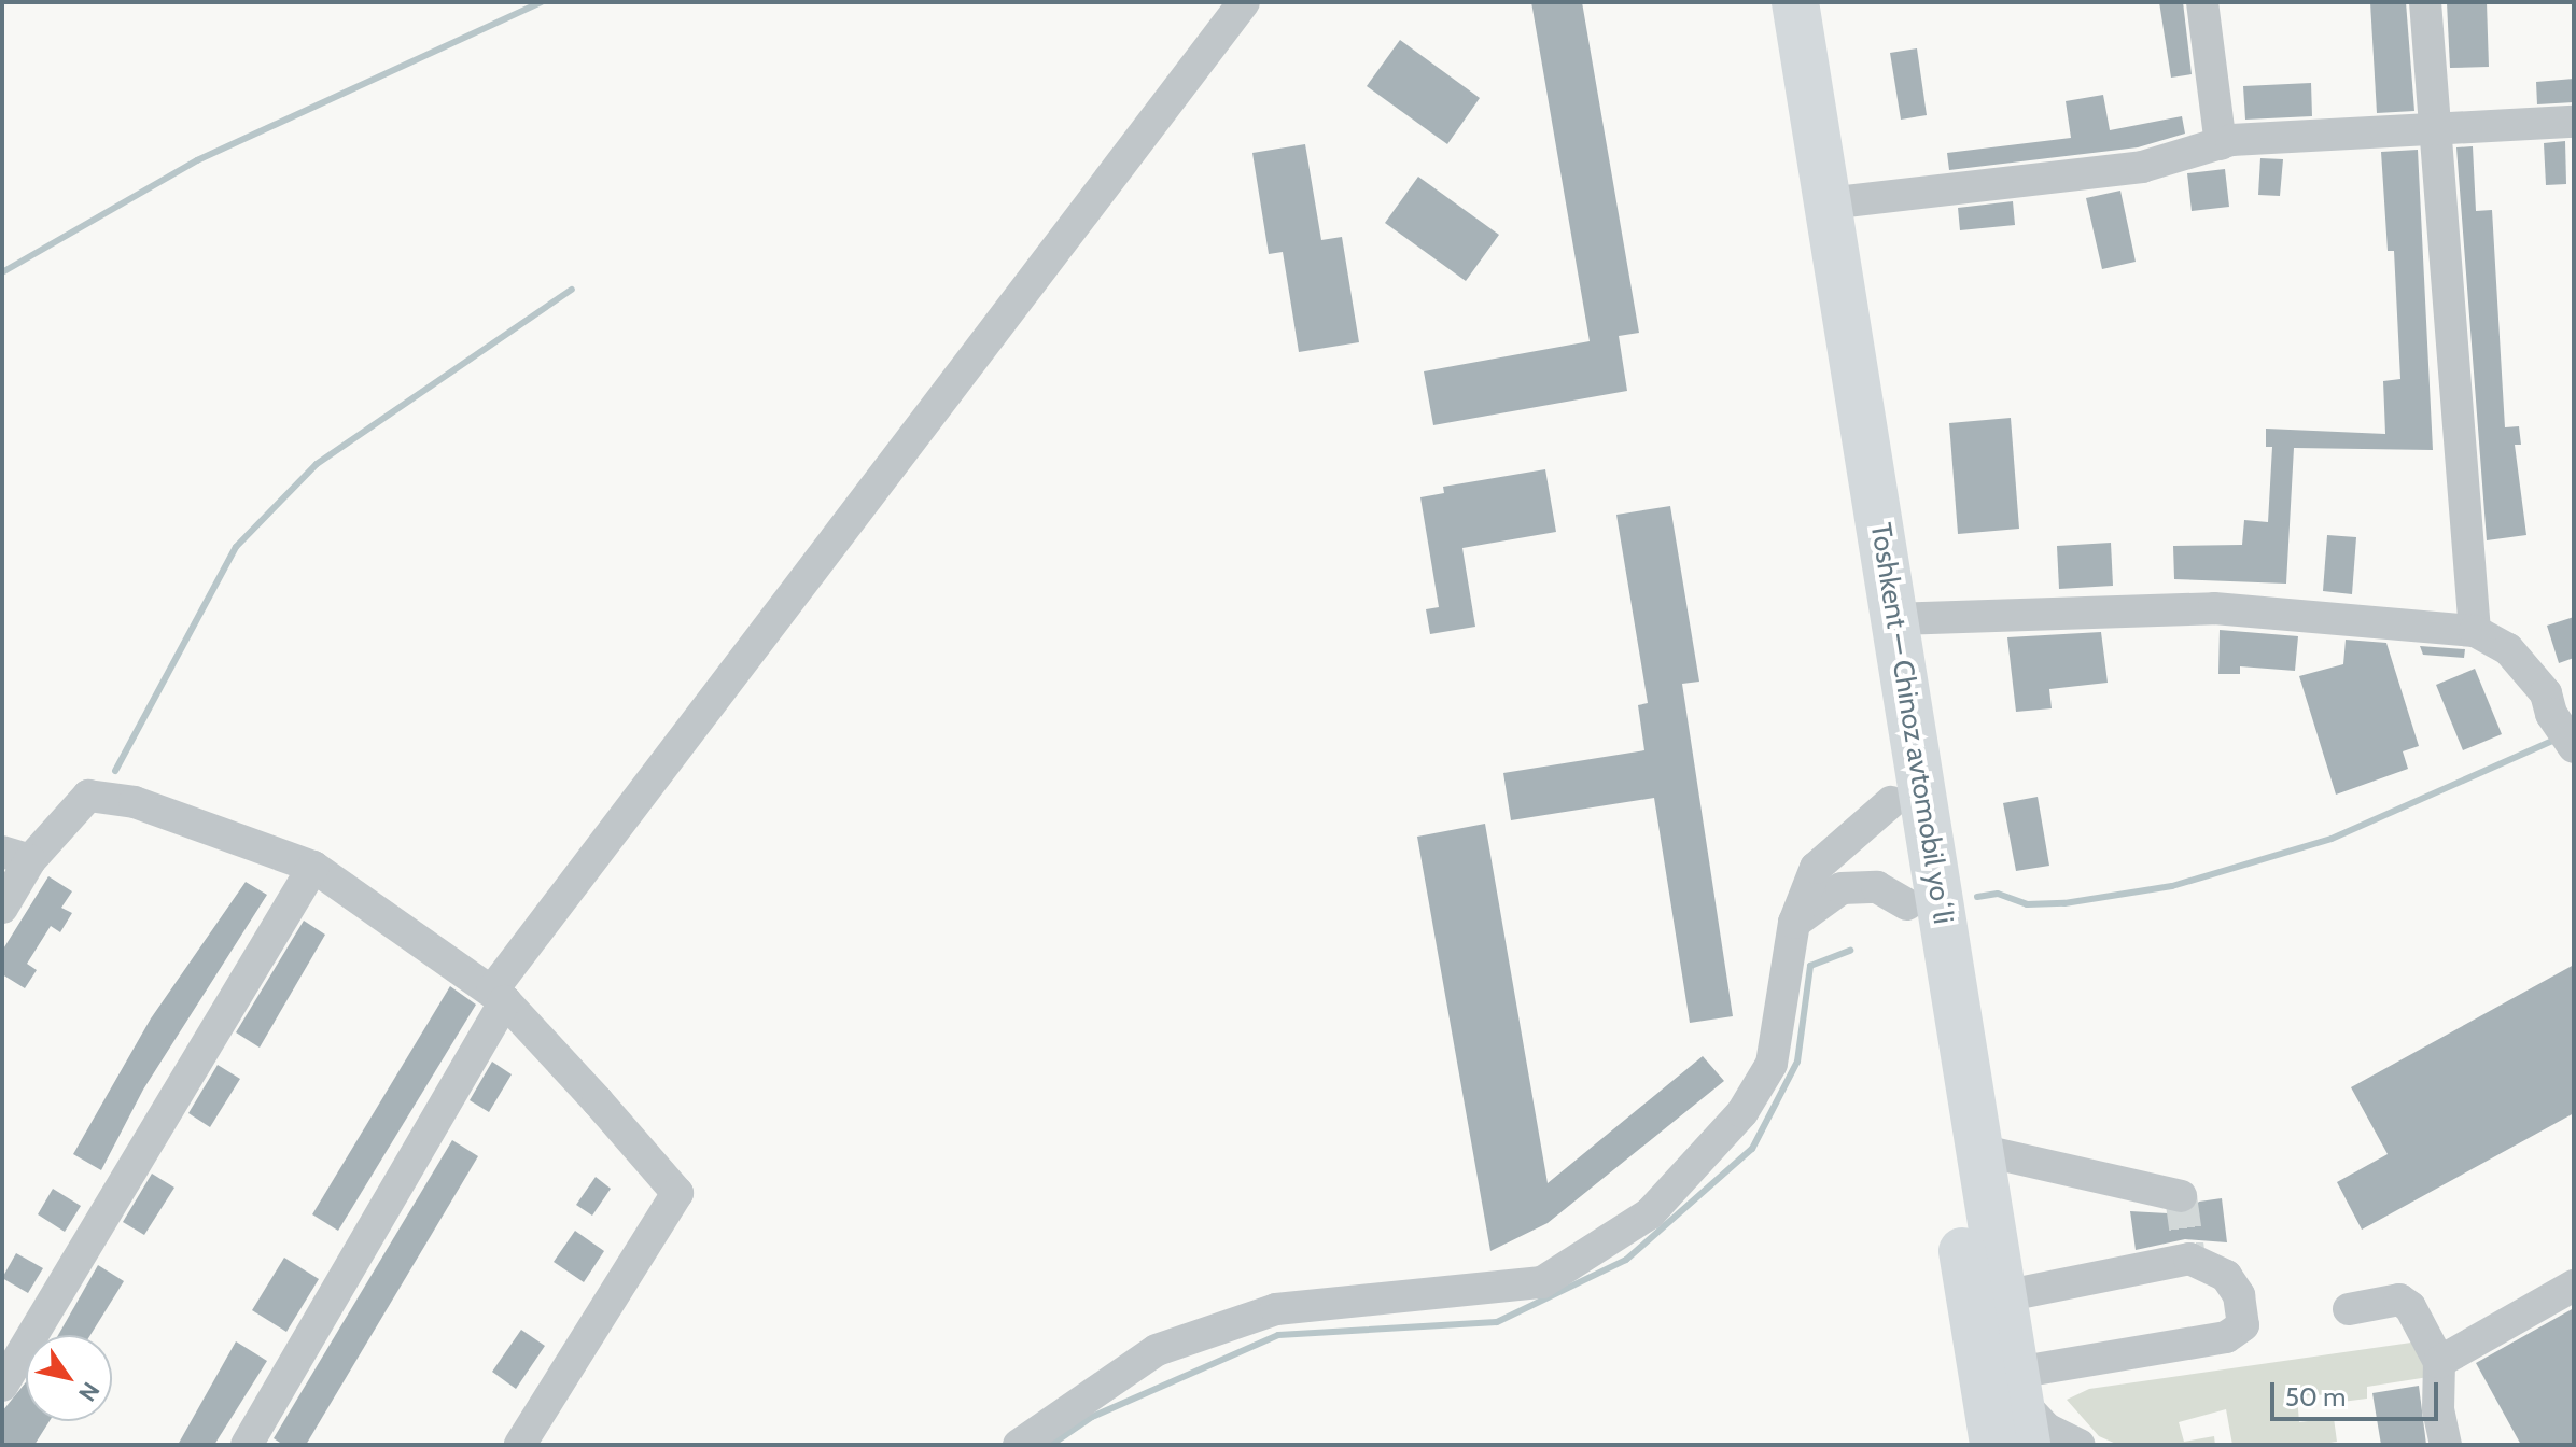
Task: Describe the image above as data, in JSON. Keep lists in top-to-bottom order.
{
  "streets": {
    "highway": ["Toshkent — Chinoz avtomobil yoʻli"]
  },
  "scale_bar": "50 m",
  "north": "bottom right"
}
